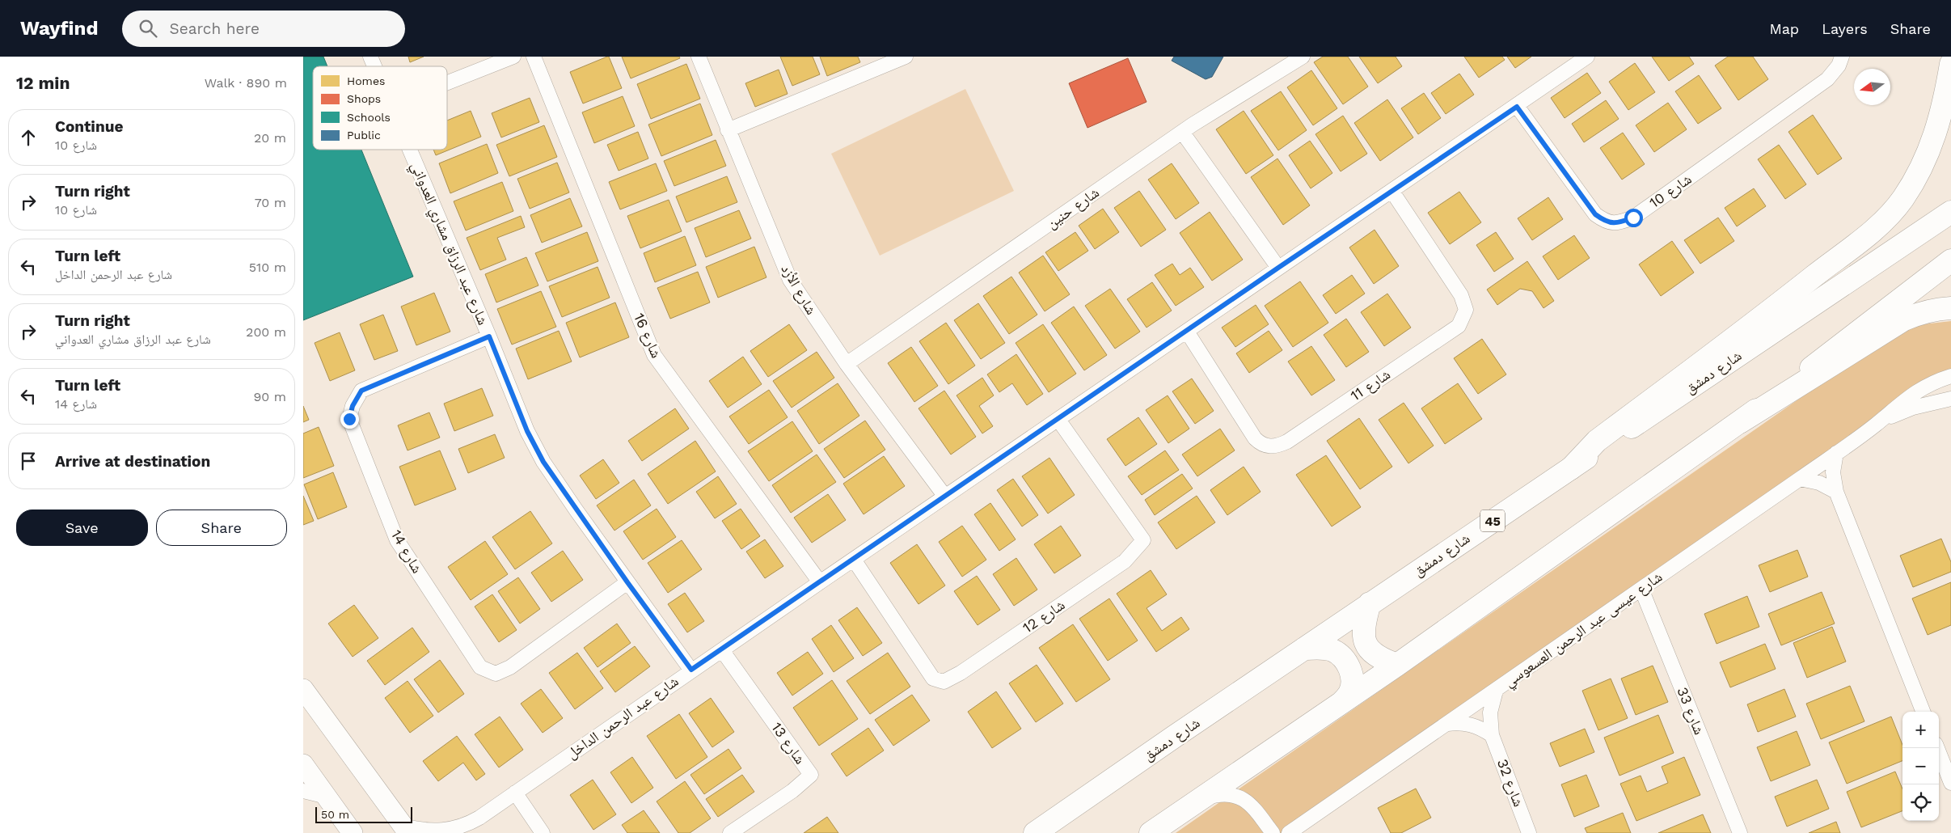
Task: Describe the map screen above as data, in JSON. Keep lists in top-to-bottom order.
{
  "streets": {
    "main road": ["شارع دمشق", "45"],
    "street": [
      "شارع 10",
      "شارع حنين",
      "شارع عبد الرزاق مشاري العدواني",
      "شارع الأزد",
      "شارع 16",
      "شارع 11",
      "شارع 14",
      "شارع 12",
      "شارع عيسى عبد الرحمن العسعوسي",
      "شارع 33",
      "شارع عبد الرحمن الداخل",
      "شارع 13",
      "شارع 32"
    ]
  },
  "crossings": [
    ["شارع 10", "شارع عبد الرحمن الداخل"],
    ["شارع حنين", "شارع الأزد"],
    ["شارع عبد الرزاق مشاري العدواني", "شارع 14"],
    ["شارع عبد الرزاق مشاري العدواني", "شارع عبد الرحمن الداخل"],
    ["شارع الأزد", "شارع عبد الرحمن الداخل"],
    ["شارع 16", "شارع عبد الرحمن الداخل"],
    ["شارع 11", "شارع عبد الرحمن الداخل"],
    ["شارع 12", "شارع عبد الرحمن الداخل"],
    ["شارع عيسى عبد الرحمن العسعوسي", "شارع 33"],
    ["شارع عيسى عبد الرحمن العسعوسي", "شارع 32"],
    ["شارع عبد الرحمن الداخل", "شارع 13"]
  ],
  "legend": [
    "Homes",
    "Shops",
    "Schools",
    "Public"
  ],
  "scale_bar": "50 m",
  "north": "left",
  "page": {
    "header": "Wayfind",
    "search": "Search here",
    "nav": ["Map", "Layers", "Share"],
    "heading": ["12 min", "Walk · 890 m"],
    "list": [
      ["Continue", "شارع 10", "20 m"],
      ["Turn right", "شارع 10", "70 m"],
      ["Turn left", "شارع عبد الرحمن الداخل", "510 m"],
      ["Turn right", "شارع عبد الرزاق مشاري العدواني", "200 m"],
      ["Turn left", "شارع 14", "90 m"],
      "Arrive at destination"
    ],
    "buttons": ["Save", "Share"],
    "map_buttons": ["+", "−"],
    "scale": "50 m"
  }
}
